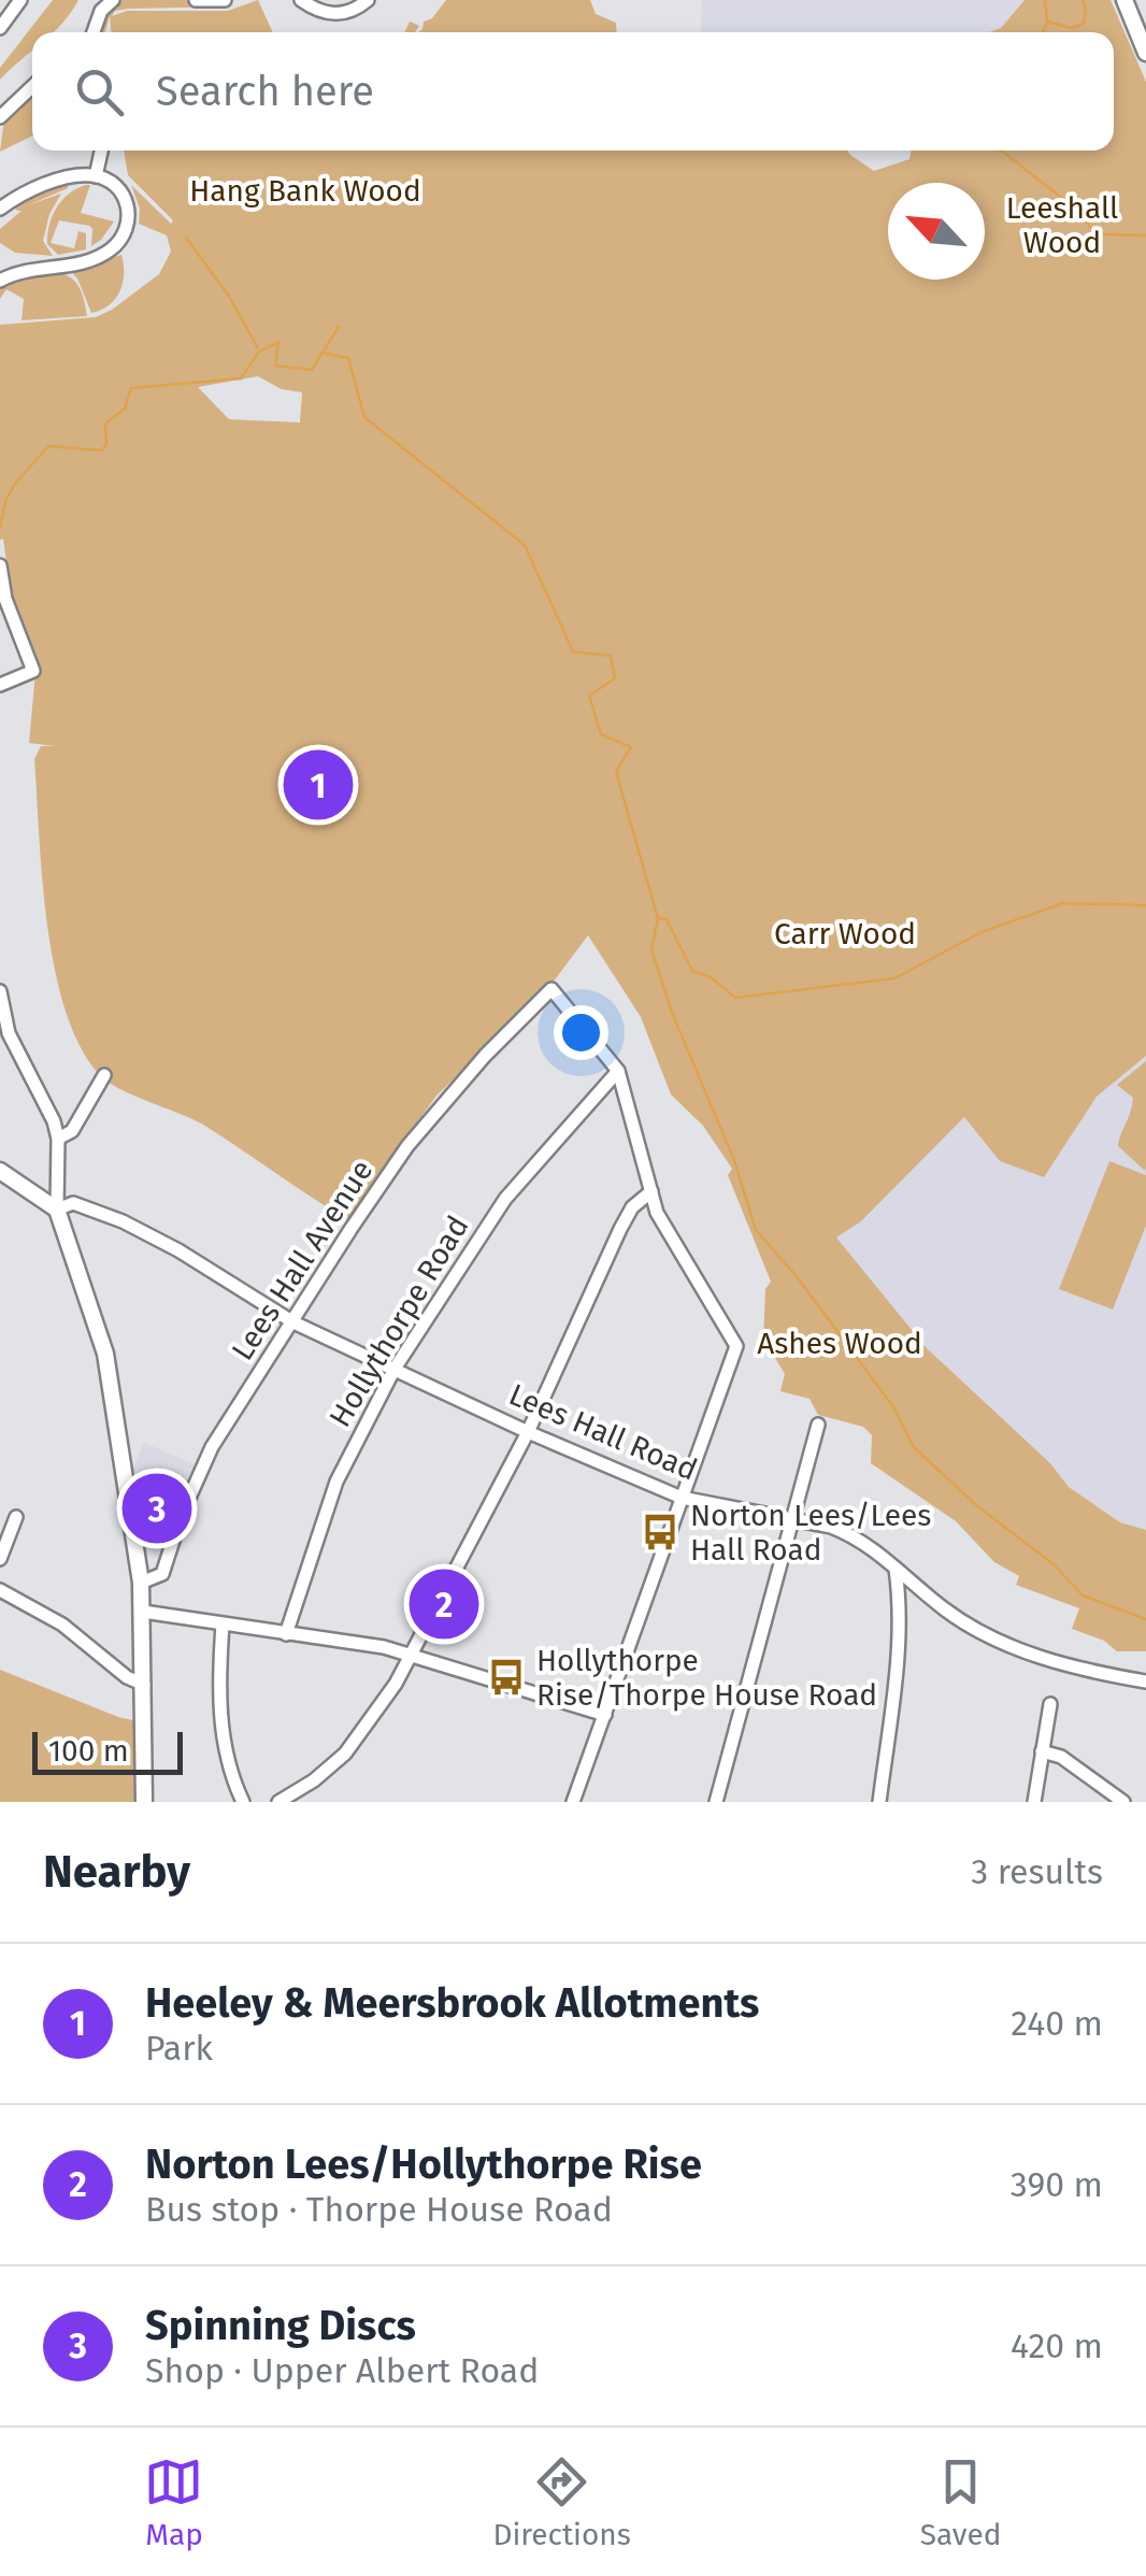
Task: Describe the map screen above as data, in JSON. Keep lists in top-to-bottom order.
{
  "streets": {
    "street": ["Lees Hall Avenue", "Hollythorpe Road", "Lees Hall Road"]
  },
  "crossings": [
    ["Lees Hall Avenue", "Hollythorpe Road"],
    ["Lees Hall Avenue", "Lees Hall Road"],
    ["Hollythorpe Road", "Lees Hall Road"]
  ],
  "parks": [
    "Hang Bank Wood",
    "Leeshall Wood",
    "Carr Wood",
    "Ashes Wood"
  ],
  "places": {
    "bus stop": ["Norton Lees/Lees Hall Road", "Hollythorpe Rise/Thorpe House Road"]
  },
  "scale_bar": "100 m",
  "north": "top left",
  "page": {
    "search": "Search here",
    "pins": ["1", "3", "2"],
    "scale": "100 m",
    "heading": ["Nearby", "3 results"],
    "list": [
      {
        "mark": "1",
        "name": "Heeley & Meersbrook Allotments",
        "note": "Park",
        "value": "240 m"
      },
      {
        "mark": "2",
        "name": "Norton Lees/Hollythorpe Rise",
        "note": "Bus stop · Thorpe House Road",
        "value": "390 m"
      },
      {
        "mark": "3",
        "name": "Spinning Discs",
        "note": "Shop · Upper Albert Road",
        "value": "420 m"
      }
    ],
    "nav": ["Map", "Directions", "Saved"]
  }
}
